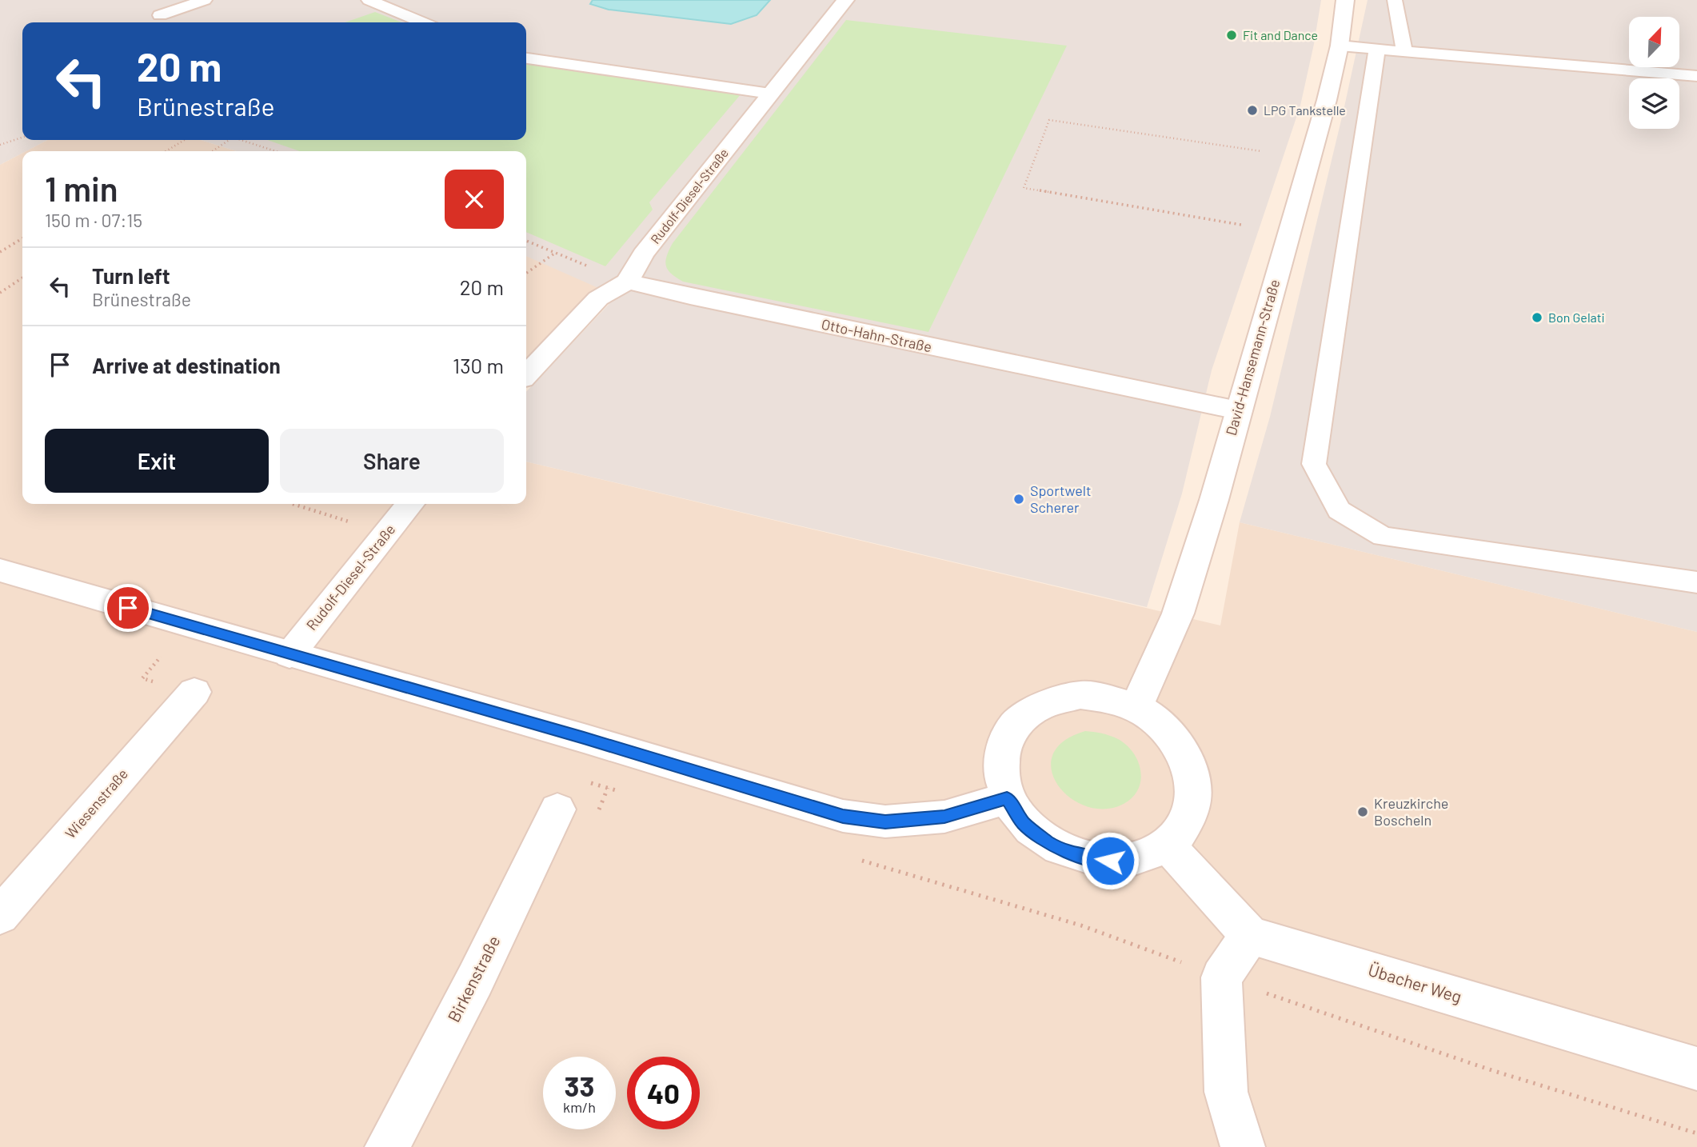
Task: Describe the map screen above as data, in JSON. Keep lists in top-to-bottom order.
{
  "streets": {
    "street": [
      "Rudolf-Diesel-Straße",
      "Otto-Hahn-Straße",
      "David-Hansemann-Straße",
      "Wiesenstraße",
      "Birkenstraße",
      "Übacher Weg"
    ]
  },
  "crossings": [
    ["Rudolf-Diesel-Straße", "Otto-Hahn-Straße"],
    ["Otto-Hahn-Straße", "David-Hansemann-Straße"]
  ],
  "places": [
    "Fit and Dance",
    "LPG Tankstelle",
    "Bon Gelati",
    "Sportwelt Scherer",
    "Kreuzkirche Boscheln"
  ],
  "north": "top right",
  "page": {
    "turn": ["20 m", "Brünestraße"],
    "heading": ["1 min", "150 m · 07:15"],
    "list": [
      {
        "name": "Turn left",
        "note": "Brünestraße",
        "value": "20 m"
      },
      {
        "name": "Arrive at destination",
        "value": "130 m"
      }
    ],
    "buttons": ["Exit", "Share"],
    "speed": "33 km/h",
    "limit": "40"
  }
}
